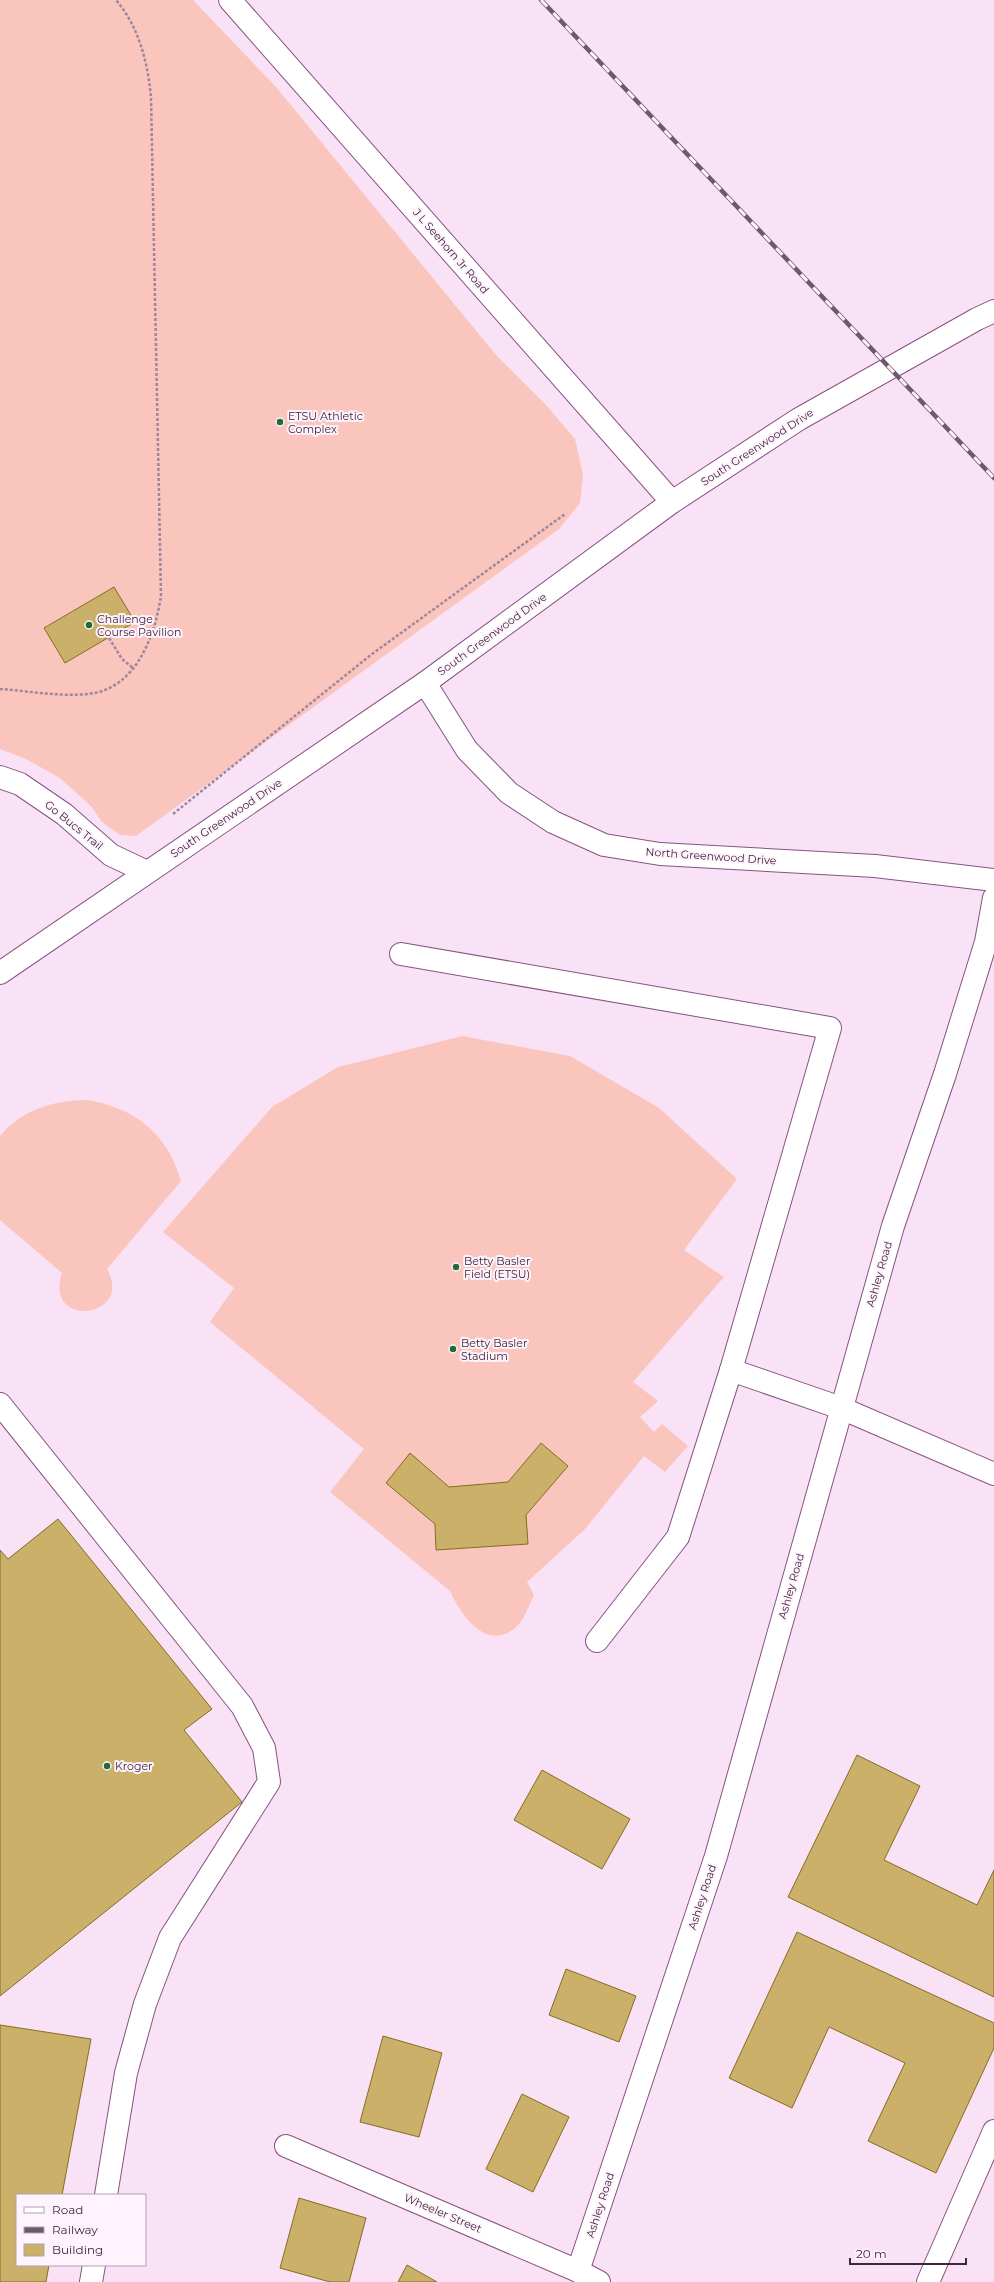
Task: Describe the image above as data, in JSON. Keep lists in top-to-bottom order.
{
  "streets": {
    "street": [
      "J L Seehorn Jr Road",
      "South Greenwood Drive",
      "Go Bucs Trail",
      "North Greenwood Drive",
      "Ashley Road",
      "Wheeler Street"
    ]
  },
  "crossings": [
    ["J L Seehorn Jr Road", "South Greenwood Drive"],
    ["South Greenwood Drive", "Go Bucs Trail"],
    ["South Greenwood Drive", "North Greenwood Drive"],
    ["Ashley Road", "Wheeler Street"]
  ],
  "places": [
    "ETSU Athletic Complex",
    "Challenge Course Pavilion",
    "Betty Basler Field (ETSU)",
    "Betty Basler Stadium",
    "Kroger"
  ],
  "legend": ["Road", "Railway", "Building"],
  "scale_bar": "20 m"
}
